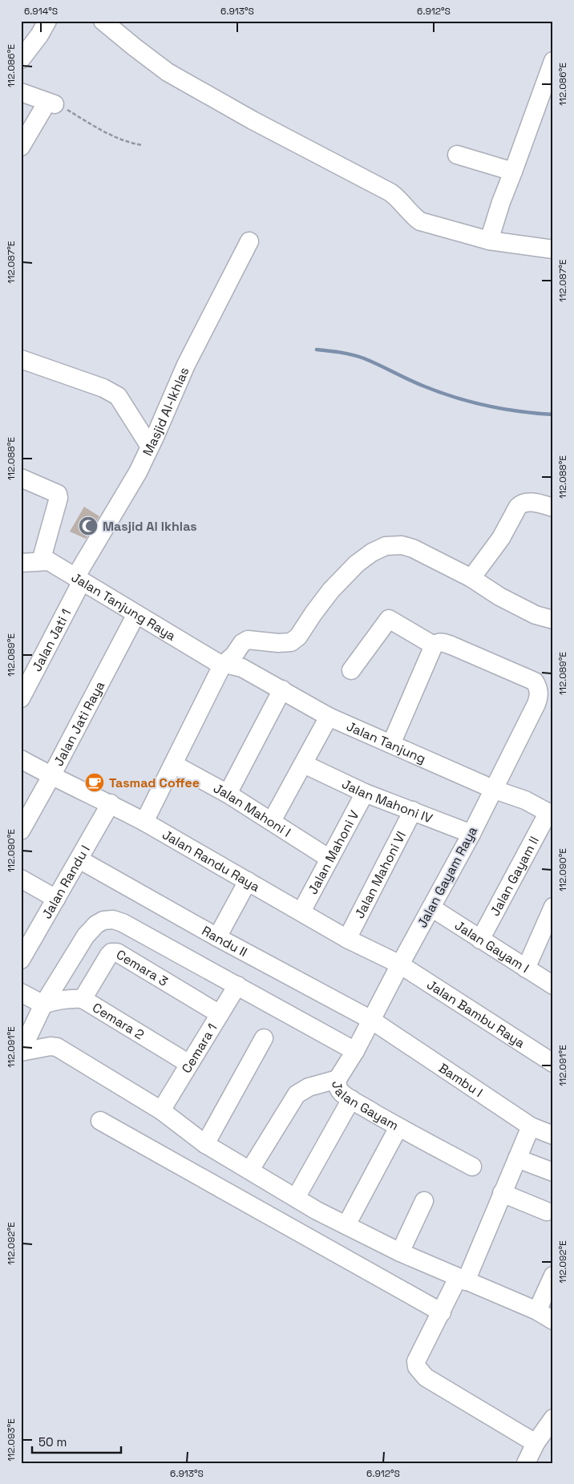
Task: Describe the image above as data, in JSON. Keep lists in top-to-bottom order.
{
  "streets": {
    "street": [
      "Masjid Al-Ikhlas",
      "Jalan Tanjung Raya",
      "Jalan Jati 1",
      "Jalan Jati Raya",
      "Jalan Tanjung",
      "Jalan Mahoni IV",
      "Jalan Mahoni I",
      "Jalan Mahoni V",
      "Jalan Randu Raya",
      "Jalan Mahoni VI",
      "Jalan Gayam II",
      "Jalan Gayam Raya",
      "Jalan Randu I",
      "Randu II",
      "Jalan Gayam I",
      "Cemara 3",
      "Jalan Bambu Raya",
      "Cemara 2",
      "Cemara 1",
      "Bambu I",
      "Jalan Gayam"
    ]
  },
  "crossings": [
    ["Masjid Al-Ikhlas", "Jalan Tanjung Raya"],
    ["Masjid Al-Ikhlas", "Jalan Jati 1"],
    ["Jalan Tanjung Raya", "Jalan Jati 1"],
    ["Jalan Tanjung Raya", "Jalan Jati Raya"],
    ["Jalan Tanjung Raya", "Jalan Tanjung"],
    ["Jalan Jati Raya", "Jalan Randu Raya"],
    ["Jalan Tanjung", "Jalan Gayam II"],
    ["Jalan Tanjung", "Jalan Gayam Raya"],
    ["Jalan Mahoni IV", "Jalan Mahoni V"],
    ["Jalan Mahoni IV", "Jalan Mahoni VI"],
    ["Jalan Mahoni IV", "Jalan Gayam Raya"],
    ["Jalan Mahoni I", "Jalan Mahoni V"],
    ["Jalan Mahoni V", "Jalan Randu Raya"],
    ["Jalan Randu Raya", "Jalan Mahoni VI"],
    ["Jalan Randu Raya", "Jalan Gayam Raya"],
    ["Jalan Randu Raya", "Jalan Randu I"],
    ["Jalan Randu Raya", "Jalan Bambu Raya"],
    ["Jalan Randu Raya", "Jalan Gayam"],
    ["Jalan Gayam II", "Jalan Gayam I"],
    ["Jalan Gayam Raya", "Jalan Gayam I"],
    ["Jalan Gayam Raya", "Jalan Bambu Raya"],
    ["Jalan Gayam Raya", "Jalan Gayam"],
    ["Jalan Randu I", "Randu II"],
    ["Randu II", "Bambu I"],
    ["Randu II", "Jalan Gayam"],
    ["Cemara 3", "Cemara 2"],
    ["Cemara 3", "Cemara 1"],
    ["Jalan Bambu Raya", "Jalan Gayam"],
    ["Cemara 2", "Cemara 1"],
    ["Bambu I", "Jalan Gayam"]
  ],
  "places": {
    "mosque": ["Masjid Al Ikhlas"],
    "cafe": ["Tasmad Coffee"]
  },
  "scale_bar": "50 m",
  "coordinates": [
    "6.914°S",
    "6.913°S",
    "6.912°S",
    "112.086°E",
    "112.087°E",
    "112.088°E",
    "112.089°E",
    "112.090°E",
    "112.091°E",
    "112.092°E",
    "112.093°E"
  ]
}
